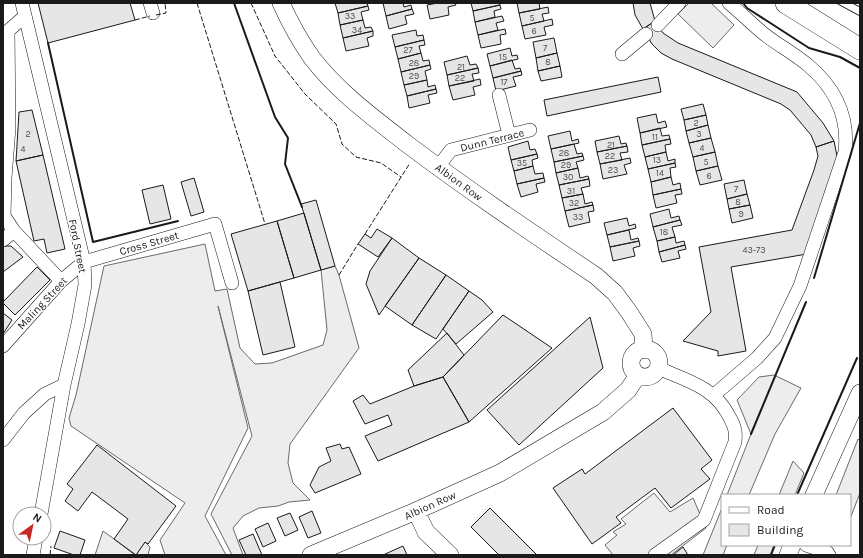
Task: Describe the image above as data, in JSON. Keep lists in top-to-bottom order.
{
  "streets": {
    "street": [
      "Dunn Terrace",
      "Albion Row",
      "Cross Street",
      "Ford Street",
      "Maling Street"
    ]
  },
  "crossings": [
    ["Dunn Terrace", "Albion Row"],
    ["Cross Street", "Ford Street"],
    ["Cross Street", "Maling Street"],
    ["Ford Street", "Maling Street"]
  ],
  "house_numbers": [
    "33",
    "5",
    "34",
    "6",
    "7",
    "27",
    "15",
    "8",
    "28",
    "21",
    "29",
    "22",
    "17",
    "2",
    "2",
    "3",
    "11",
    "21",
    "4",
    "4",
    "28",
    "22",
    "13",
    "5",
    "35",
    "29",
    "23",
    "14",
    "6",
    "30",
    "7",
    "31",
    "8",
    "32",
    "9",
    "33",
    "18",
    "43-73"
  ],
  "legend": ["Road", "Building"],
  "north": "top right"
}
